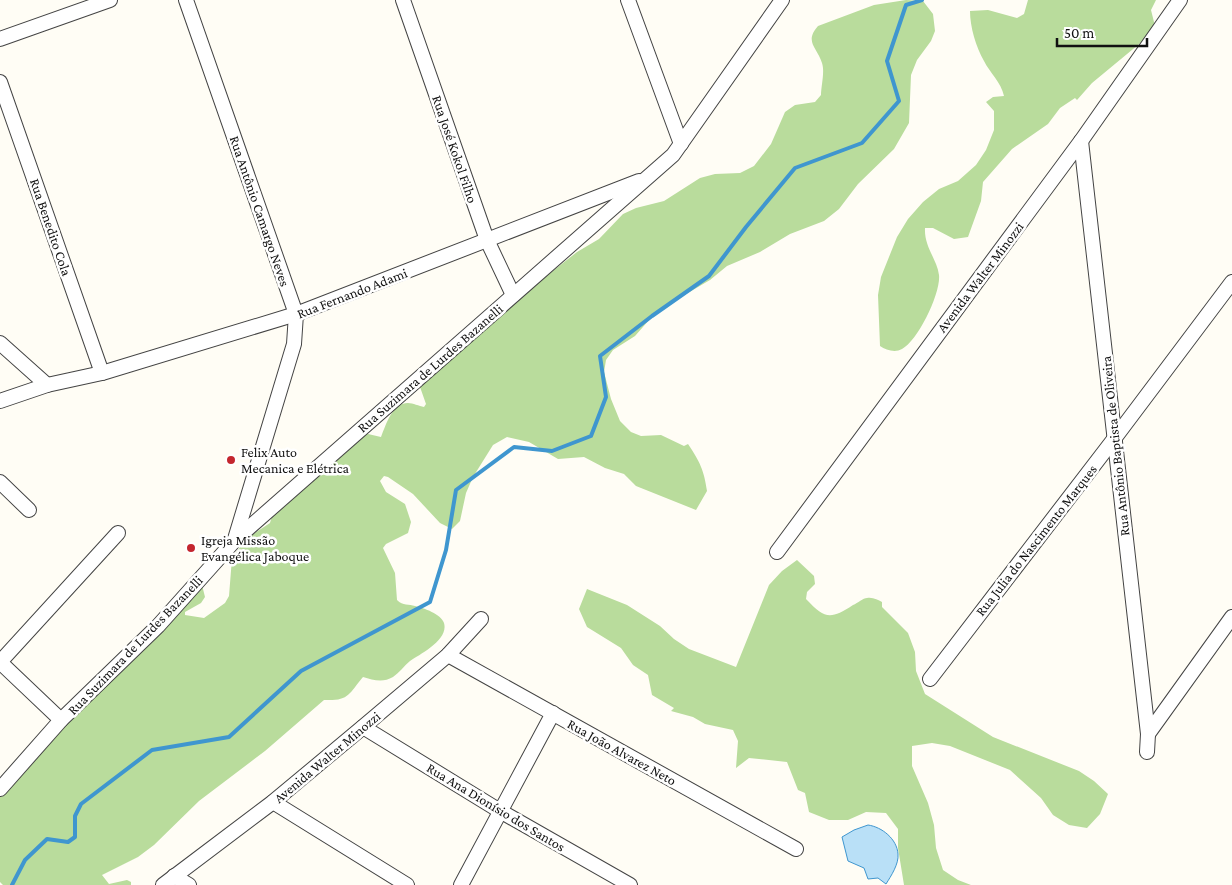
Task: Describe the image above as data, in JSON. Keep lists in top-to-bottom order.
{
  "streets": {
    "street": [
      "Rua José Kokol Filho",
      "Rua Antônio Camargo Neves",
      "Rua Benedito Cola",
      "Avenida Walter Minozzi",
      "Rua Fernando Adami",
      "Rua Suzimara de Lurdes Bazanelli",
      "Rua Antônio Baptista de Oliveira",
      "Rua Julia do Nascimento Marques",
      "Rua João Alvarez Neto",
      "Rua Ana Dionísio dos Santos"
    ]
  },
  "crossings": [
    ["Rua José Kokol Filho", "Rua Fernando Adami"],
    ["Rua José Kokol Filho", "Rua Suzimara de Lurdes Bazanelli"],
    ["Rua Antônio Camargo Neves", "Rua Fernando Adami"],
    ["Rua Antônio Camargo Neves", "Rua Suzimara de Lurdes Bazanelli"],
    ["Rua Benedito Cola", "Rua Fernando Adami"],
    ["Avenida Walter Minozzi", "Rua Antônio Baptista de Oliveira"],
    ["Avenida Walter Minozzi", "Rua João Alvarez Neto"],
    ["Avenida Walter Minozzi", "Rua Ana Dionísio dos Santos"],
    ["Rua Fernando Adami", "Rua Suzimara de Lurdes Bazanelli"],
    ["Rua Antônio Baptista de Oliveira", "Rua Julia do Nascimento Marques"]
  ],
  "places": ["Felix Auto Mecanica e Elétrica", "Igreja Missão Evangélica Jaboque"],
  "scale_bar": "50 m"
}
